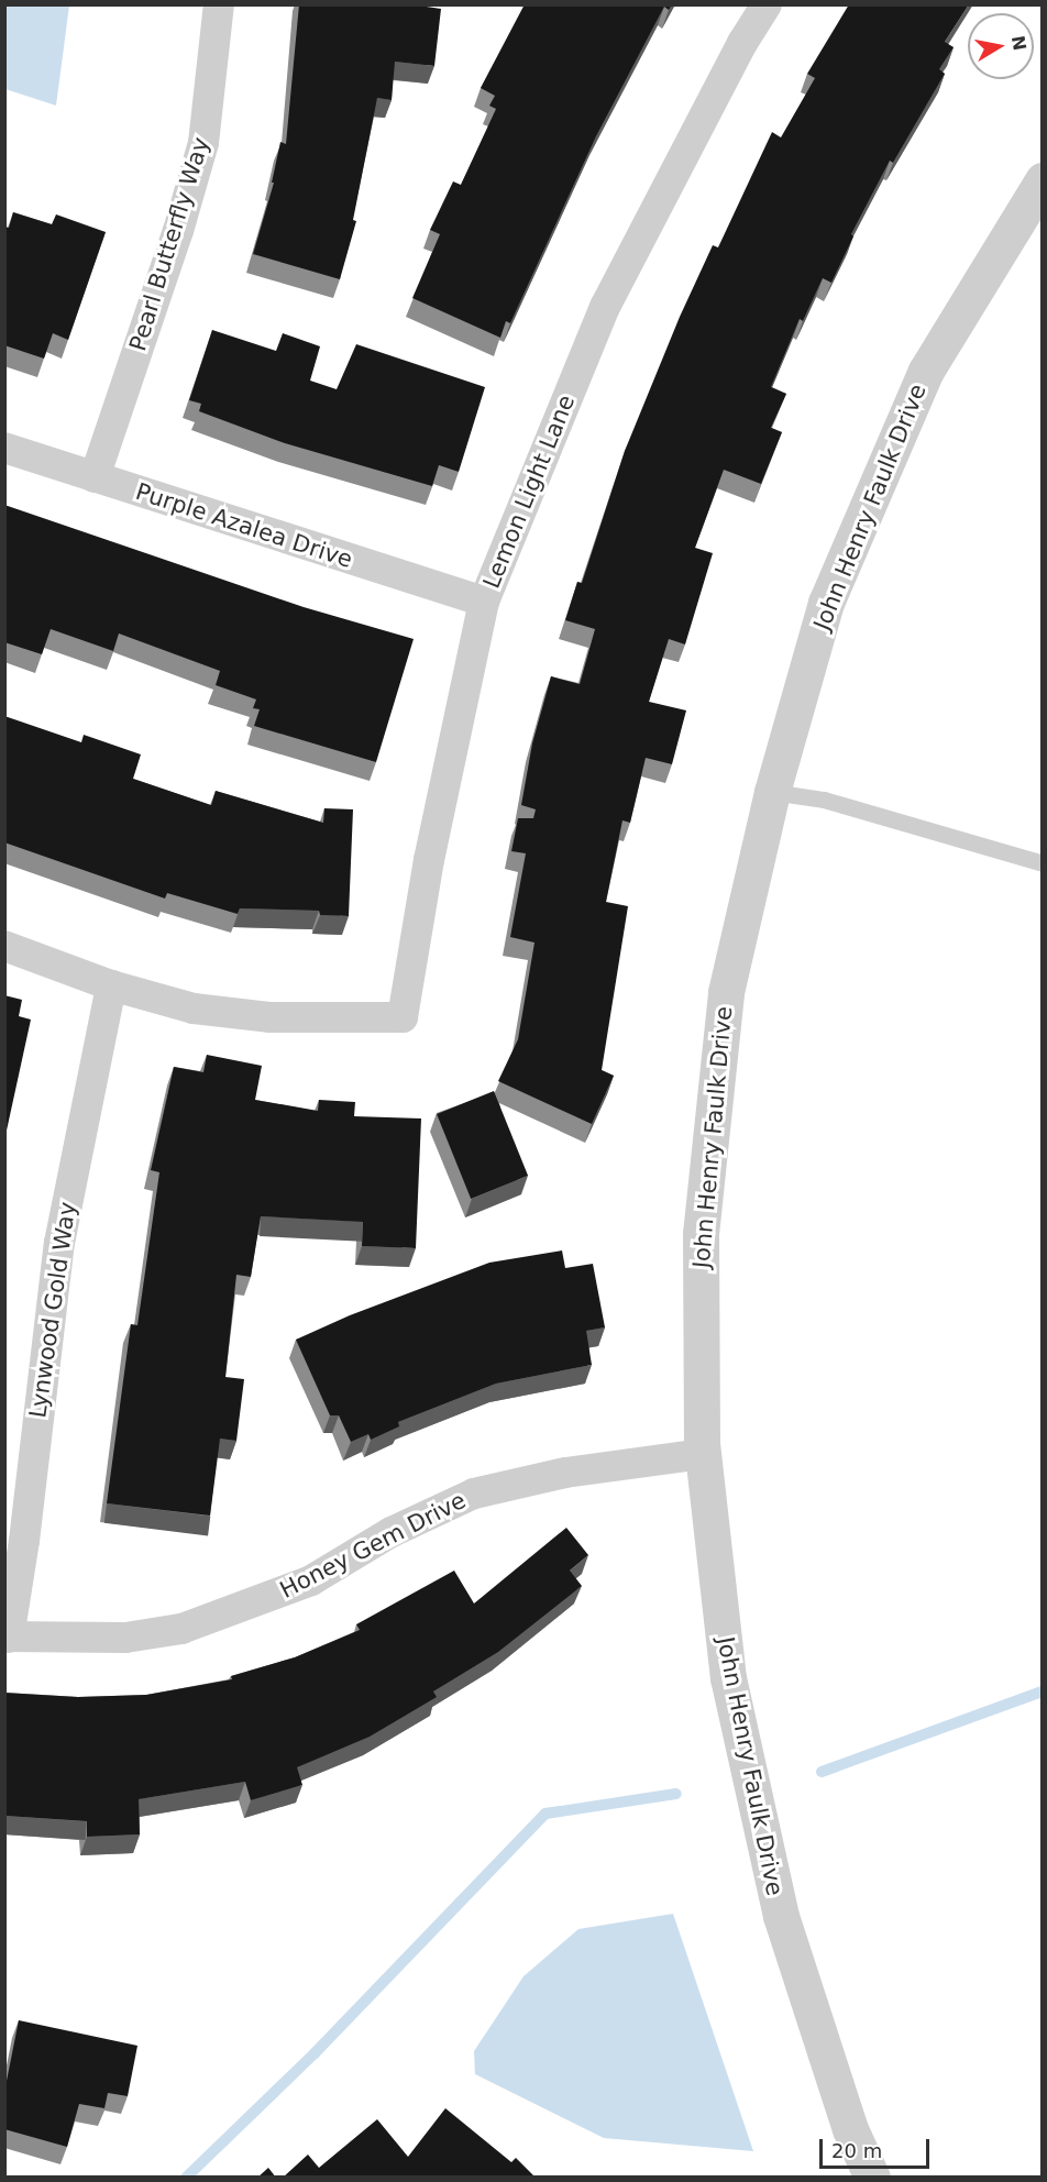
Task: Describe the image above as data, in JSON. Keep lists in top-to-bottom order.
{
  "streets": {
    "street": [
      "Pearl Butterfly Way",
      "Lemon Light Lane",
      "John Henry Faulk Drive",
      "Purple Azalea Drive",
      "Lynwood Gold Way",
      "Honey Gem Drive"
    ]
  },
  "crossings": [
    ["Pearl Butterfly Way", "Purple Azalea Drive"],
    ["Lemon Light Lane", "Purple Azalea Drive"],
    ["Lemon Light Lane", "Lynwood Gold Way"],
    ["John Henry Faulk Drive", "Honey Gem Drive"],
    ["Lynwood Gold Way", "Honey Gem Drive"]
  ],
  "scale_bar": "20 m",
  "north": "right"
}
